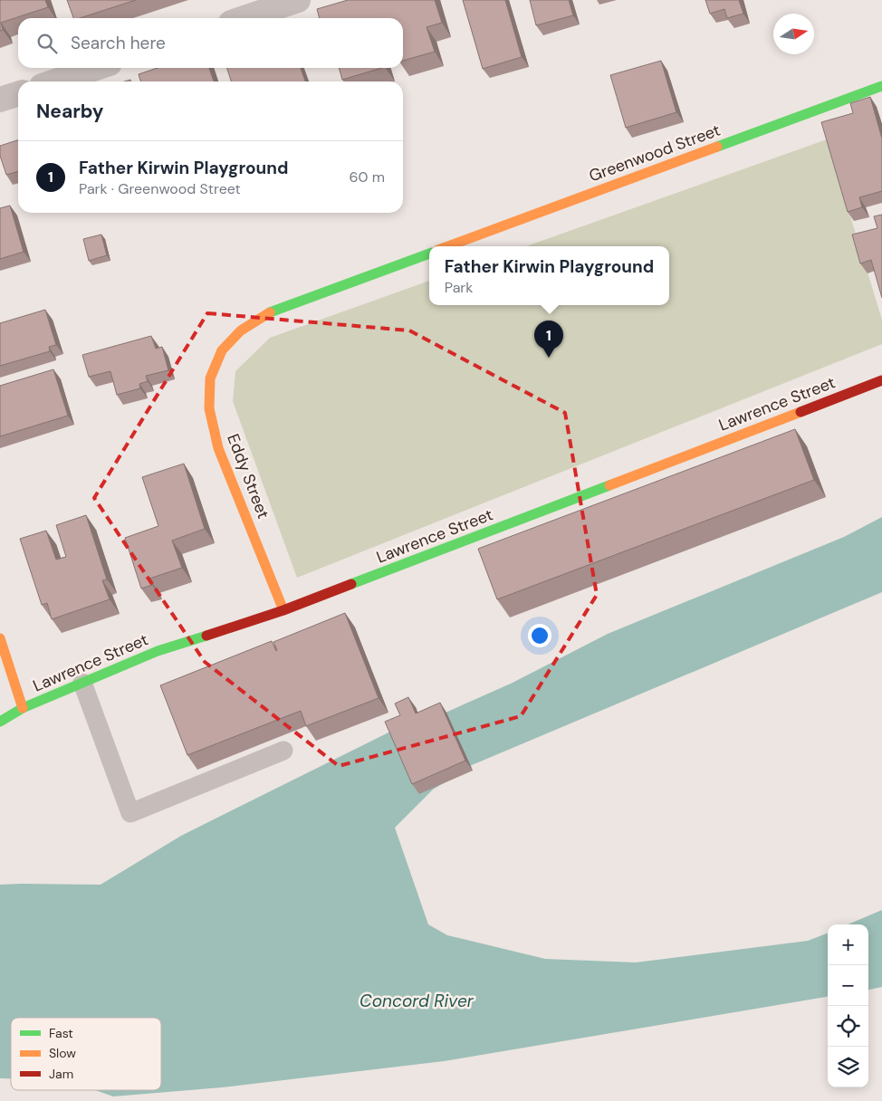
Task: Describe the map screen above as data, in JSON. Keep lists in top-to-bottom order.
{
  "streets": {
    "street": ["Greenwood Street", "Lawrence Street", "Eddy Street"]
  },
  "crossings": [
    ["Lawrence Street", "Eddy Street"]
  ],
  "water": ["Concord River"],
  "legend": ["Fast", "Slow", "Jam"],
  "north": "right",
  "page": {
    "search": "Search here",
    "heading": "Nearby",
    "list": [
      {
        "mark": "1",
        "name": "Father Kirwin Playground",
        "note": "Park · Greenwood Street",
        "value": "60 m"
      }
    ],
    "popup": ["Father Kirwin Playground", "Park"],
    "pins": "1",
    "map_buttons": ["+", "−"]
  }
}
